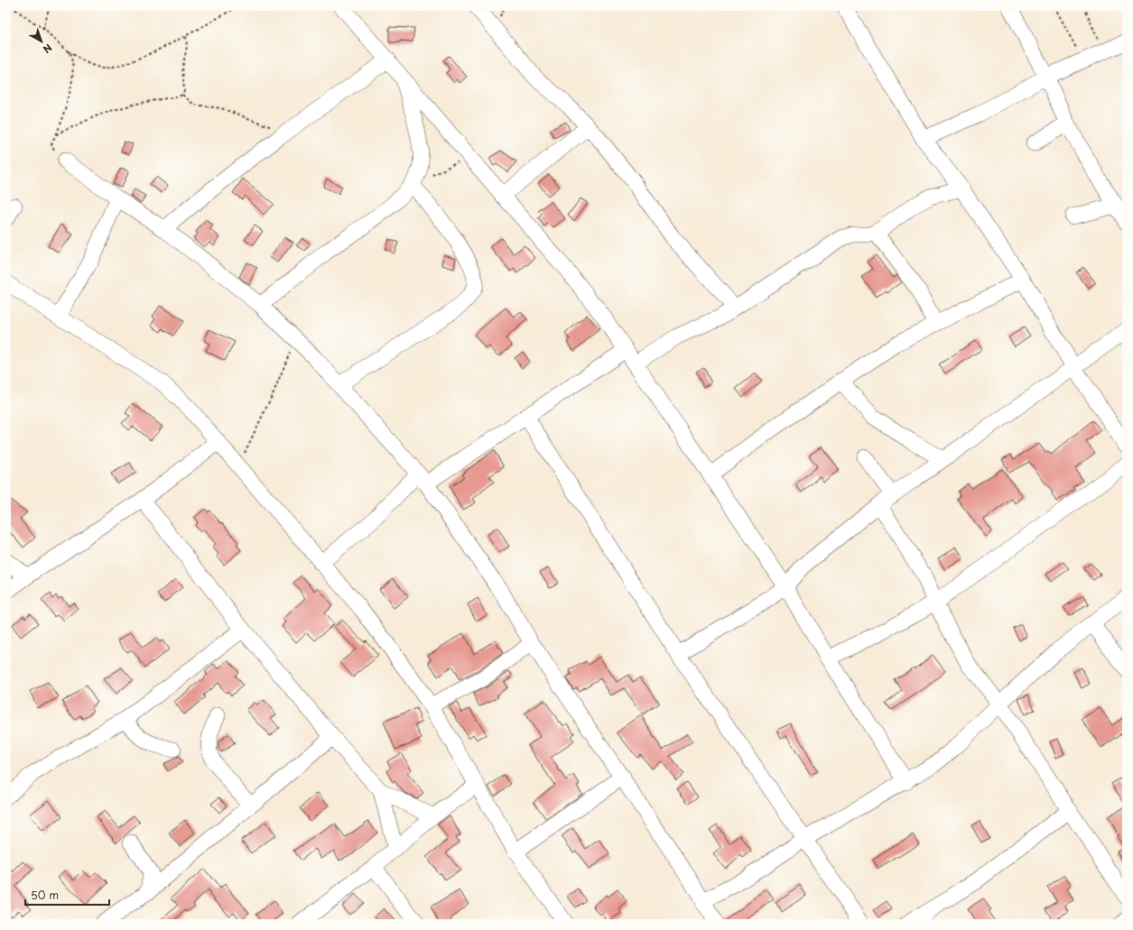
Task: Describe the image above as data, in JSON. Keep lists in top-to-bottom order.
{
  "scale_bar": "50 m",
  "north": "bottom right"
}
